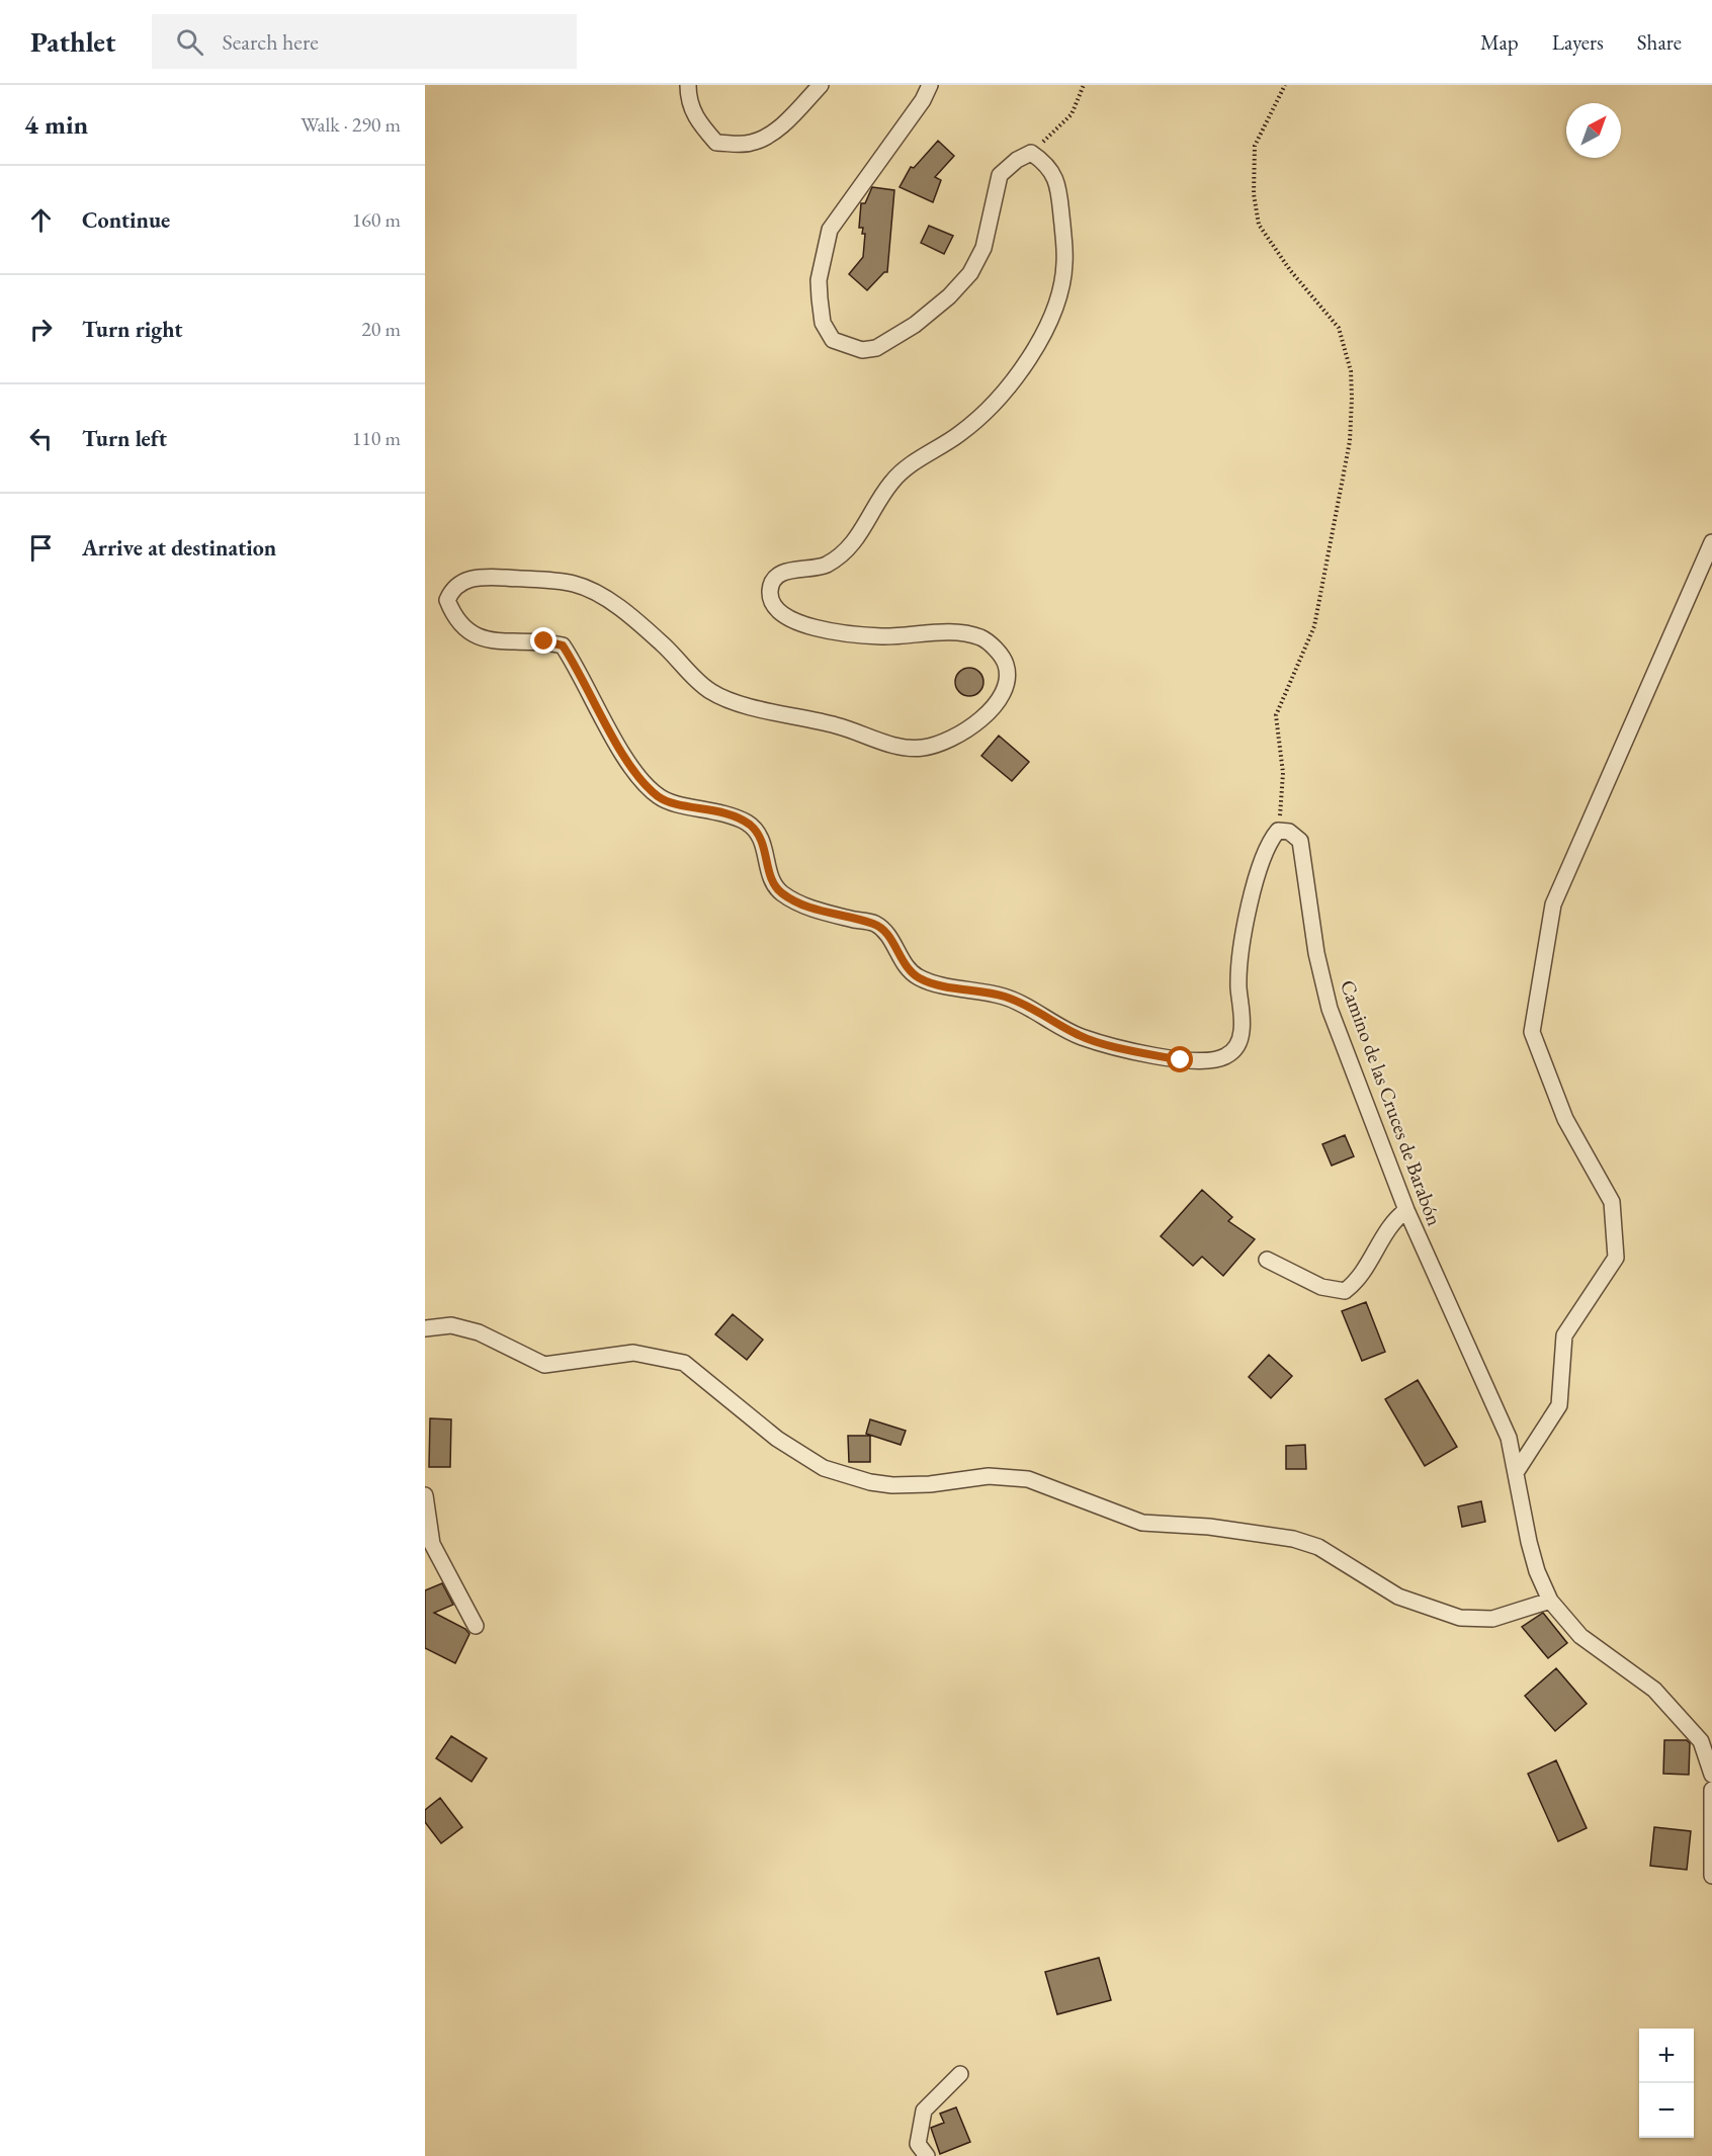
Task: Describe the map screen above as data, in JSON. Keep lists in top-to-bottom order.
{
  "streets": {
    "street": ["Camino de las Cruces de Barabón"]
  },
  "north": "top right",
  "page": {
    "header": "Pathlet",
    "search": "Search here",
    "nav": ["Map", "Layers", "Share"],
    "heading": ["4 min", "Walk · 290 m"],
    "list": [
      ["Continue", "160 m"],
      ["Turn right", "20 m"],
      ["Turn left", "110 m"],
      "Arrive at destination"
    ],
    "map_buttons": ["+", "−"]
  }
}
